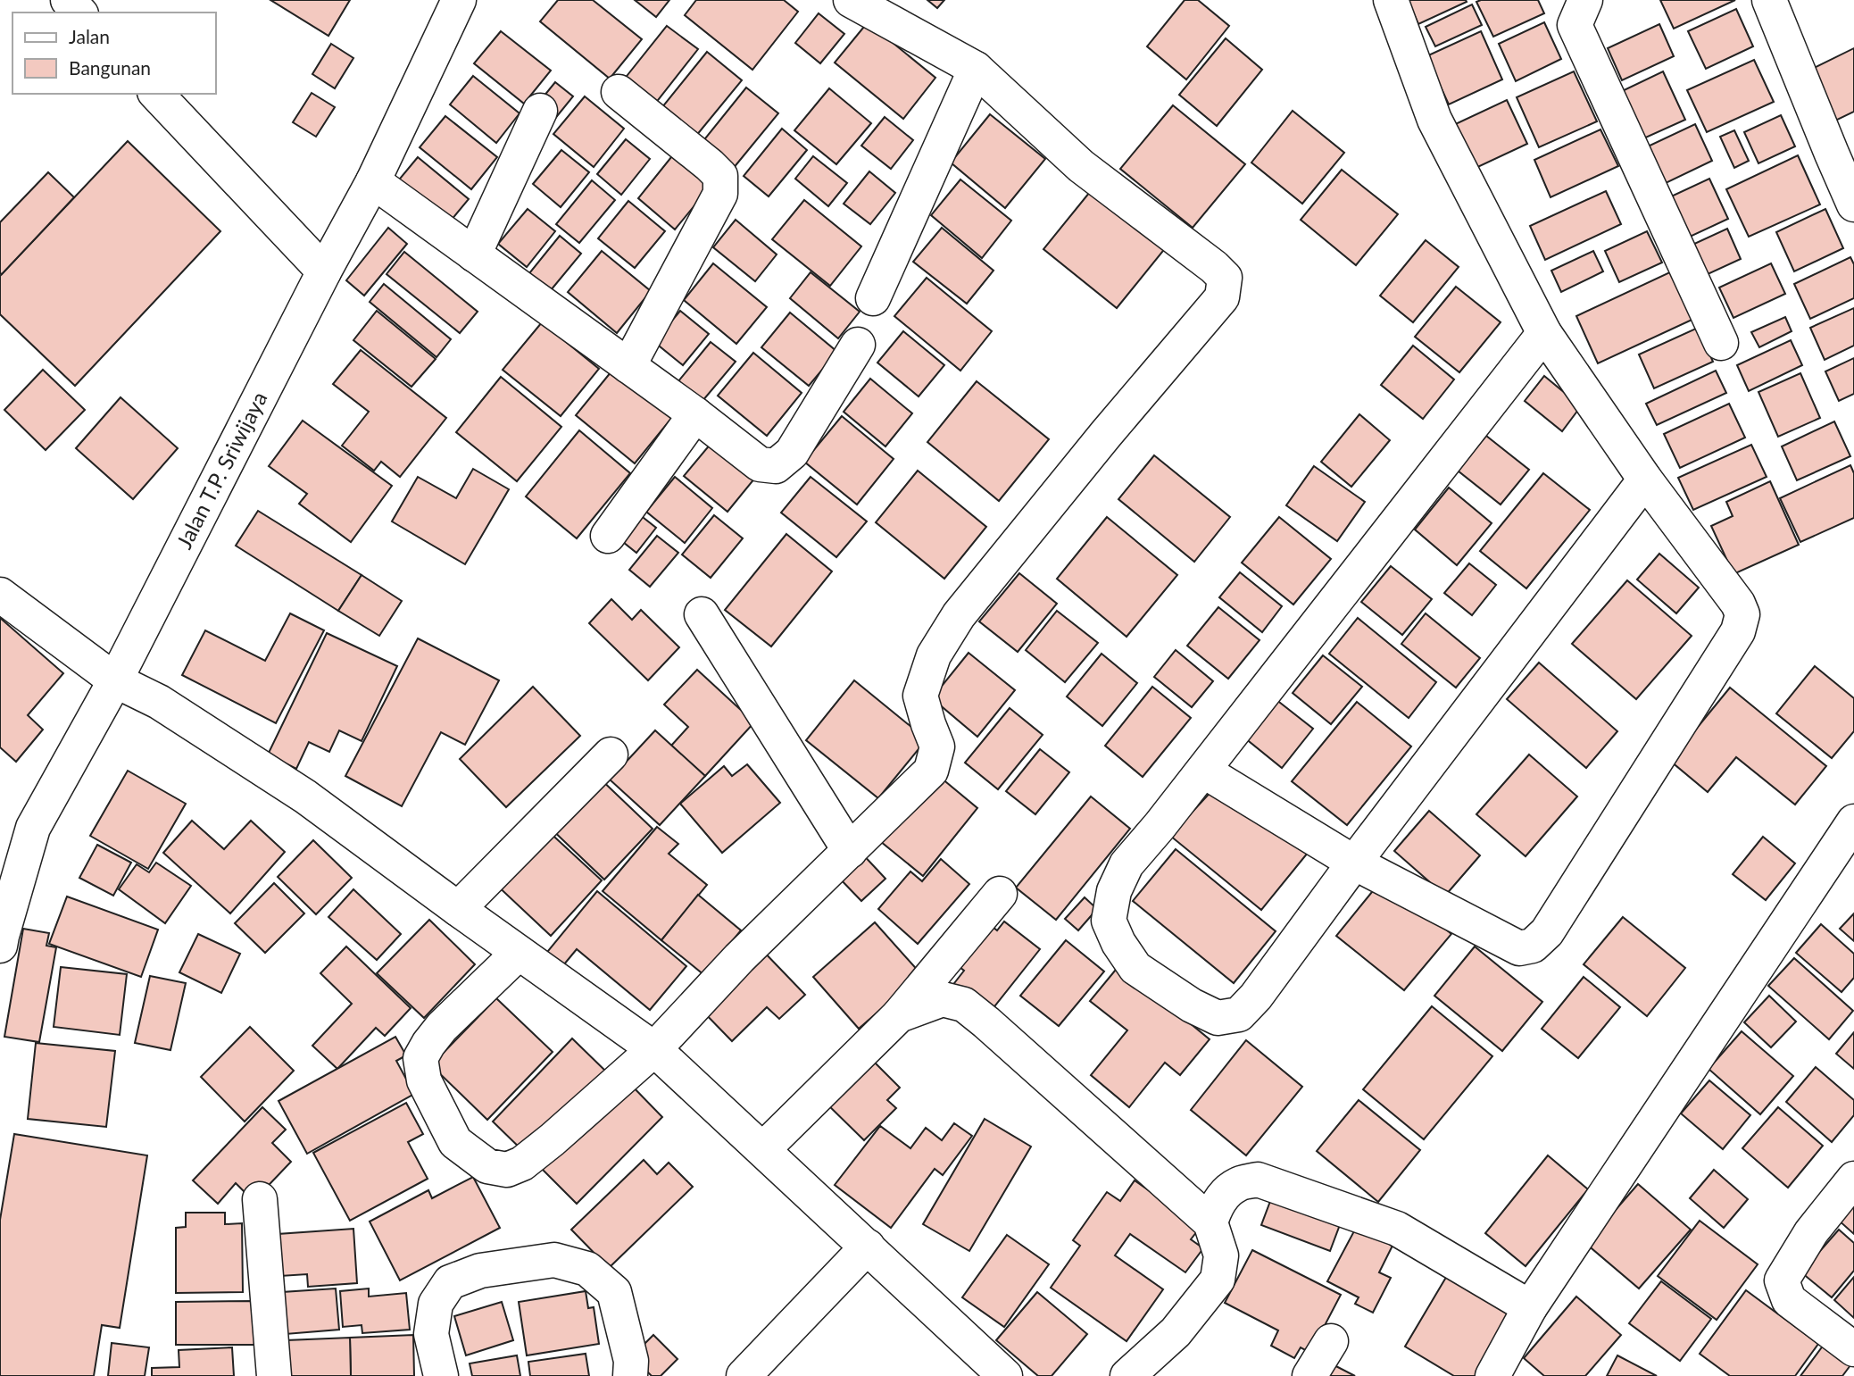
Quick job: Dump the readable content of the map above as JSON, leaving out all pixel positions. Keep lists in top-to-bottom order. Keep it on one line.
{"streets":{"street":["Jalan T.P. Sriwijaya"]},"legend":["Jalan","Bangunan"]}
